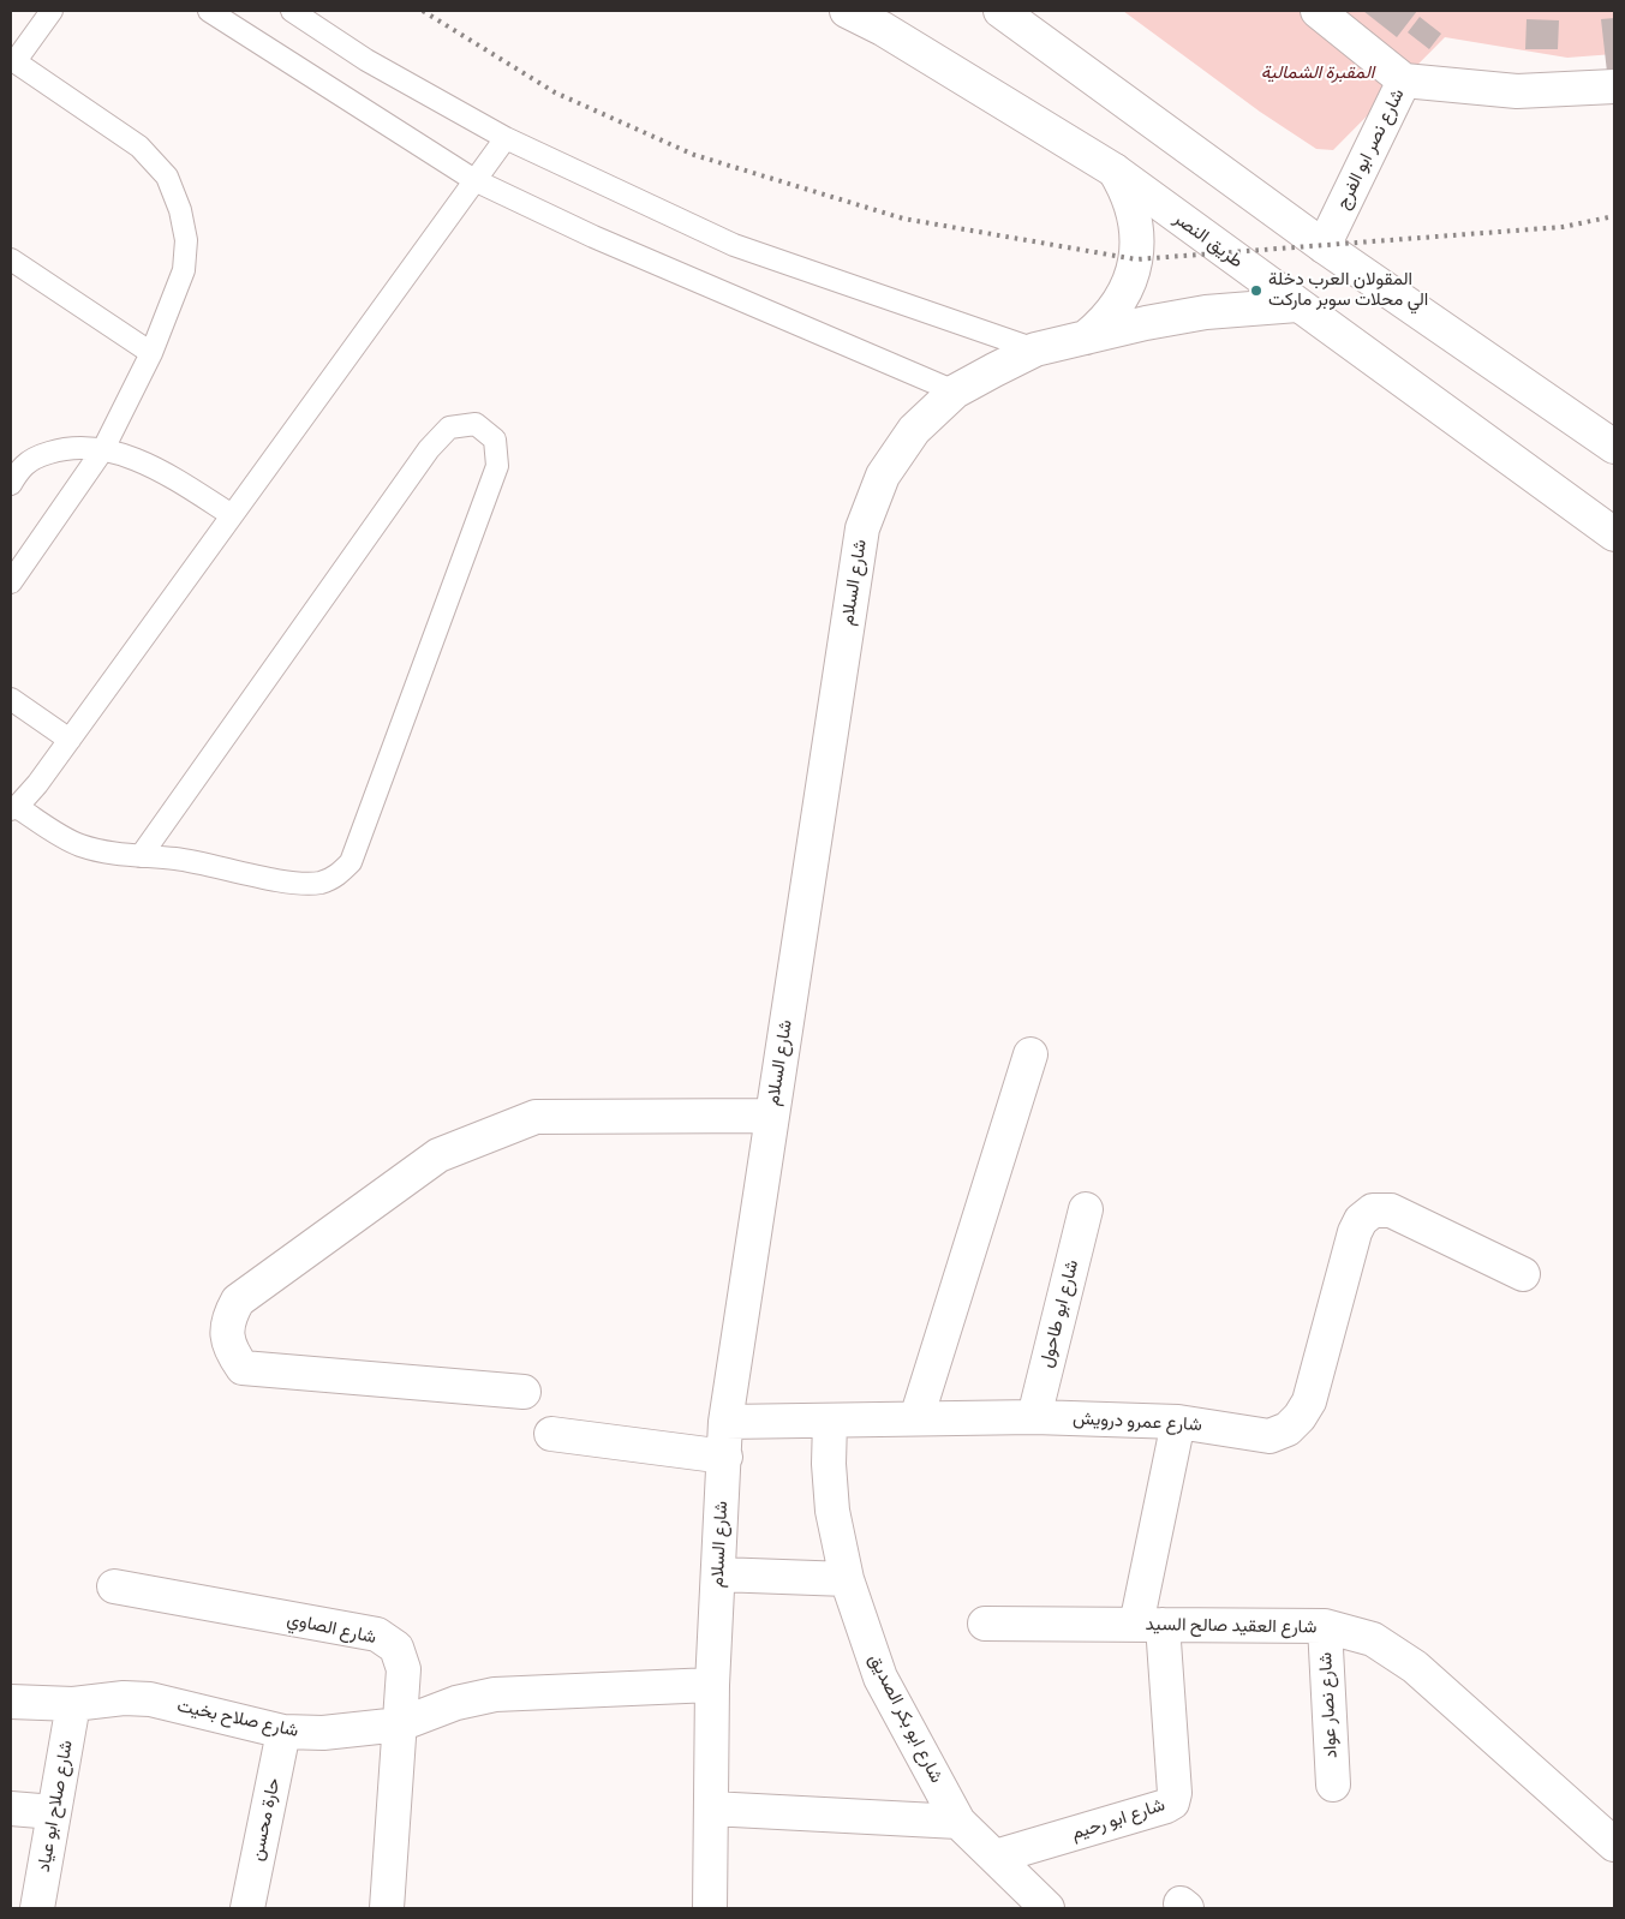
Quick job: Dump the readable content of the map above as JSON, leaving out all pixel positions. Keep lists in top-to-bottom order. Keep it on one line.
{"streets":{"main road":["شارع نصر ابو الفرج","طريق النصر","شارع السلام","شارع ابو طاحول","شارع عمرو درويش","شارع العقيد صالح السيد","شارع الصاوي","شارع نصار عواد","شارع صلاح بخيت","شارع ابو بكر الصديق","شارع صلاح ابو عياد","حارة محسن","شارع ابو رحيم"]},"crossings":[["طريق النصر","شارع السلام"],["شارع السلام","شارع عمرو درويش"],["شارع السلام","شارع صلاح بخيت"],["شارع ابو طاحول","شارع عمرو درويش"],["شارع عمرو درويش","شارع ابو بكر الصديق"],["شارع العقيد صالح السيد","شارع نصار عواد"],["شارع العقيد صالح السيد","شارع ابو رحيم"],["شارع الصاوي","شارع صلاح بخيت"],["شارع صلاح بخيت","شارع صلاح ابو عياد"],["شارع صلاح بخيت","حارة محسن"],["شارع ابو بكر الصديق","شارع ابو رحيم"]],"parks":["المقبرة الشمالية"],"places":["المقولان العرب دخلة الي محلات سوبر ماركت"]}
